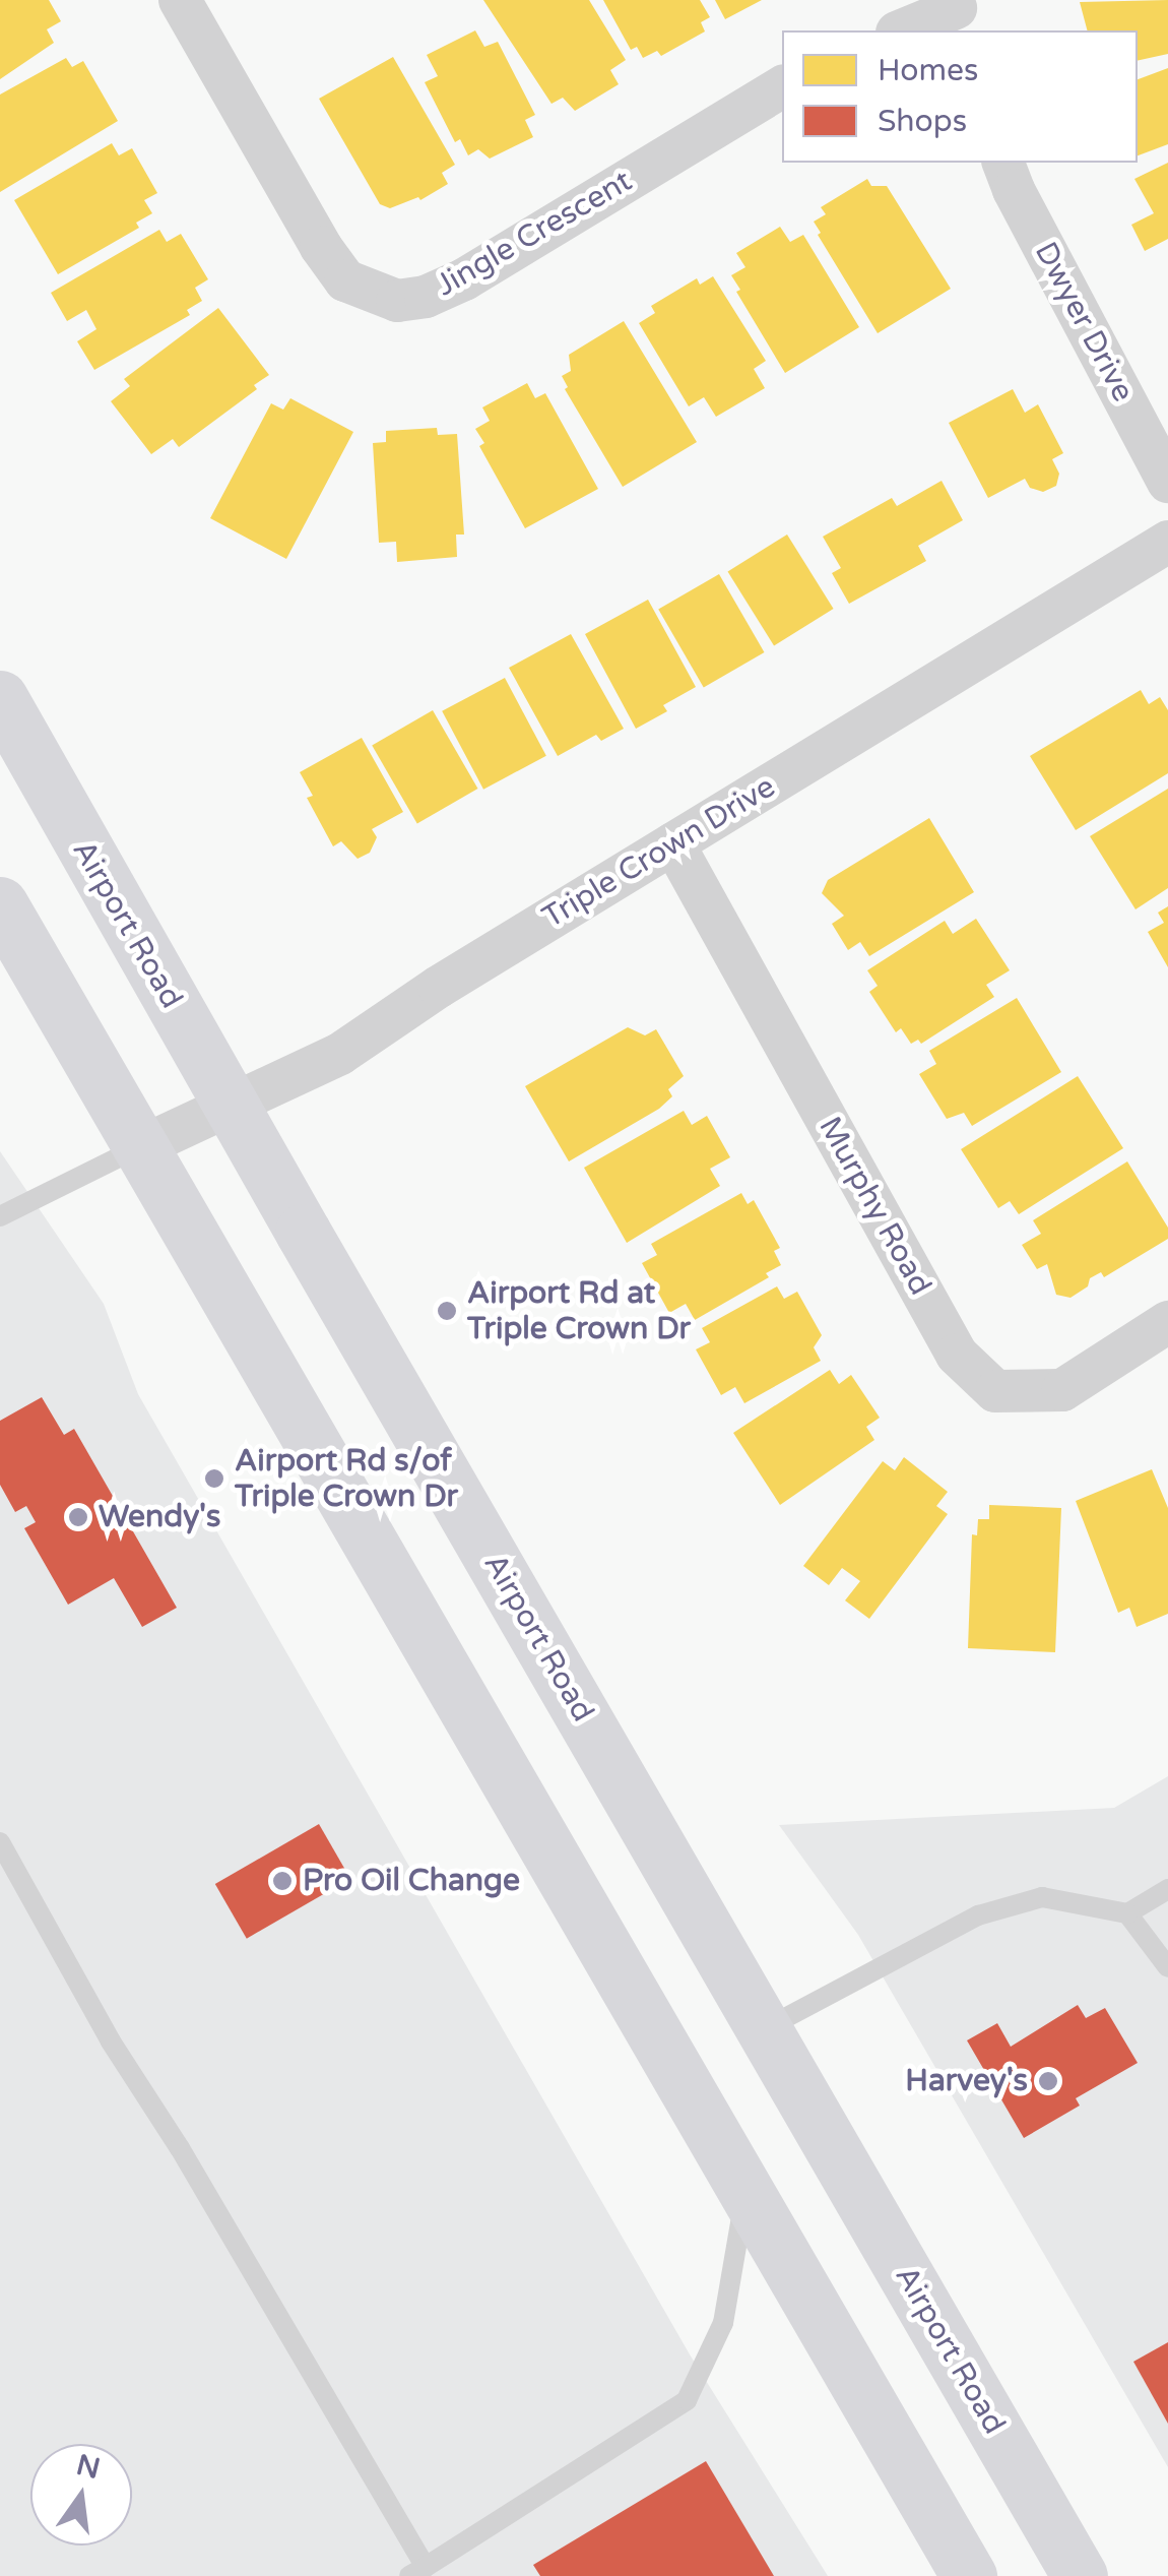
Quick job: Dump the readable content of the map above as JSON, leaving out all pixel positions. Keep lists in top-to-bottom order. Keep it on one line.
{"streets":{"main road":["Airport Road"],"street":["Jingle Crescent","Dwyer Drive","Triple Crown Drive","Murphy Road"]},"crossings":[["Triple Crown Drive","Airport Road"],["Triple Crown Drive","Murphy Road"]],"places":["Airport Rd at Triple Crown Dr","Airport Rd s/of Triple Crown Dr","Wendy's","Pro Oil Change","Harvey's"],"legend":["Homes","Shops"],"north":"top"}
